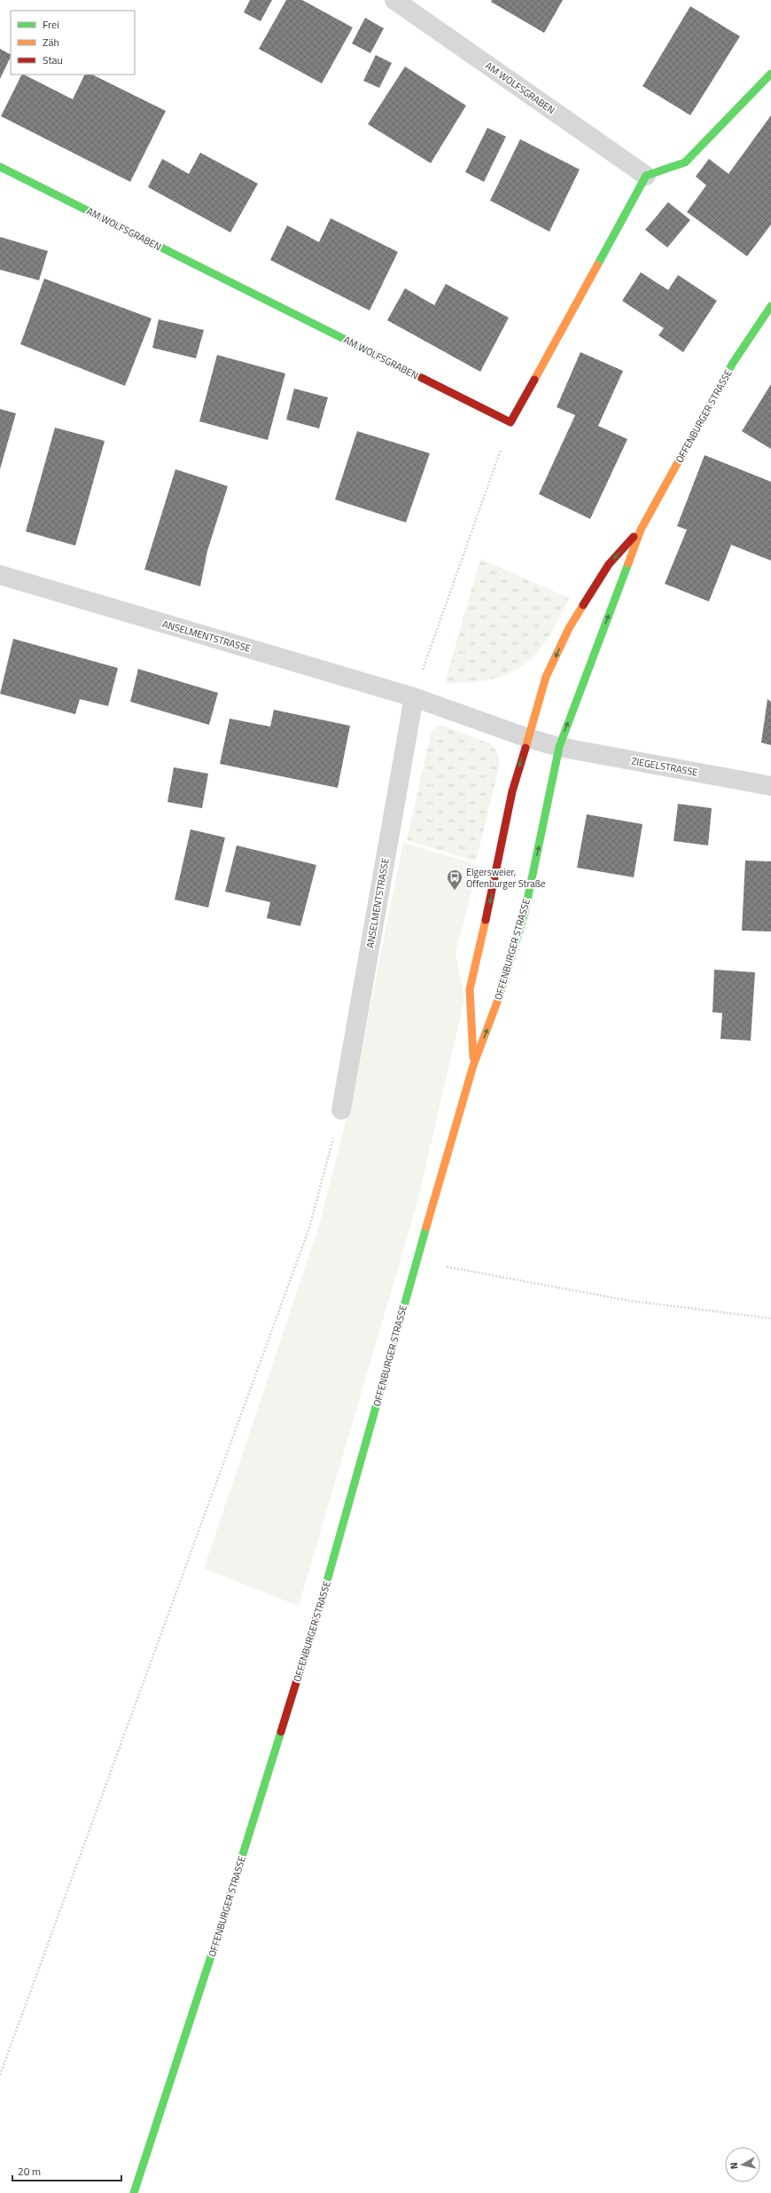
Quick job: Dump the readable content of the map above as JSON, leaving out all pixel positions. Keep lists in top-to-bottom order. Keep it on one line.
{"streets":{"street":["AM WOLFSGRABEN","OFFENBURGER STRASSE","ANSELMENTSTRASSE","ZIEGELSTRASSE"]},"crossings":[["OFFENBURGER STRASSE","ANSELMENTSTRASSE"],["OFFENBURGER STRASSE","ZIEGELSTRASSE"]],"places":{"bus stop":["Elgersweier, Offenburger Straße"]},"legend":["Frei","Zäh","Stau"],"scale_bar":"20 m","north":"left"}
